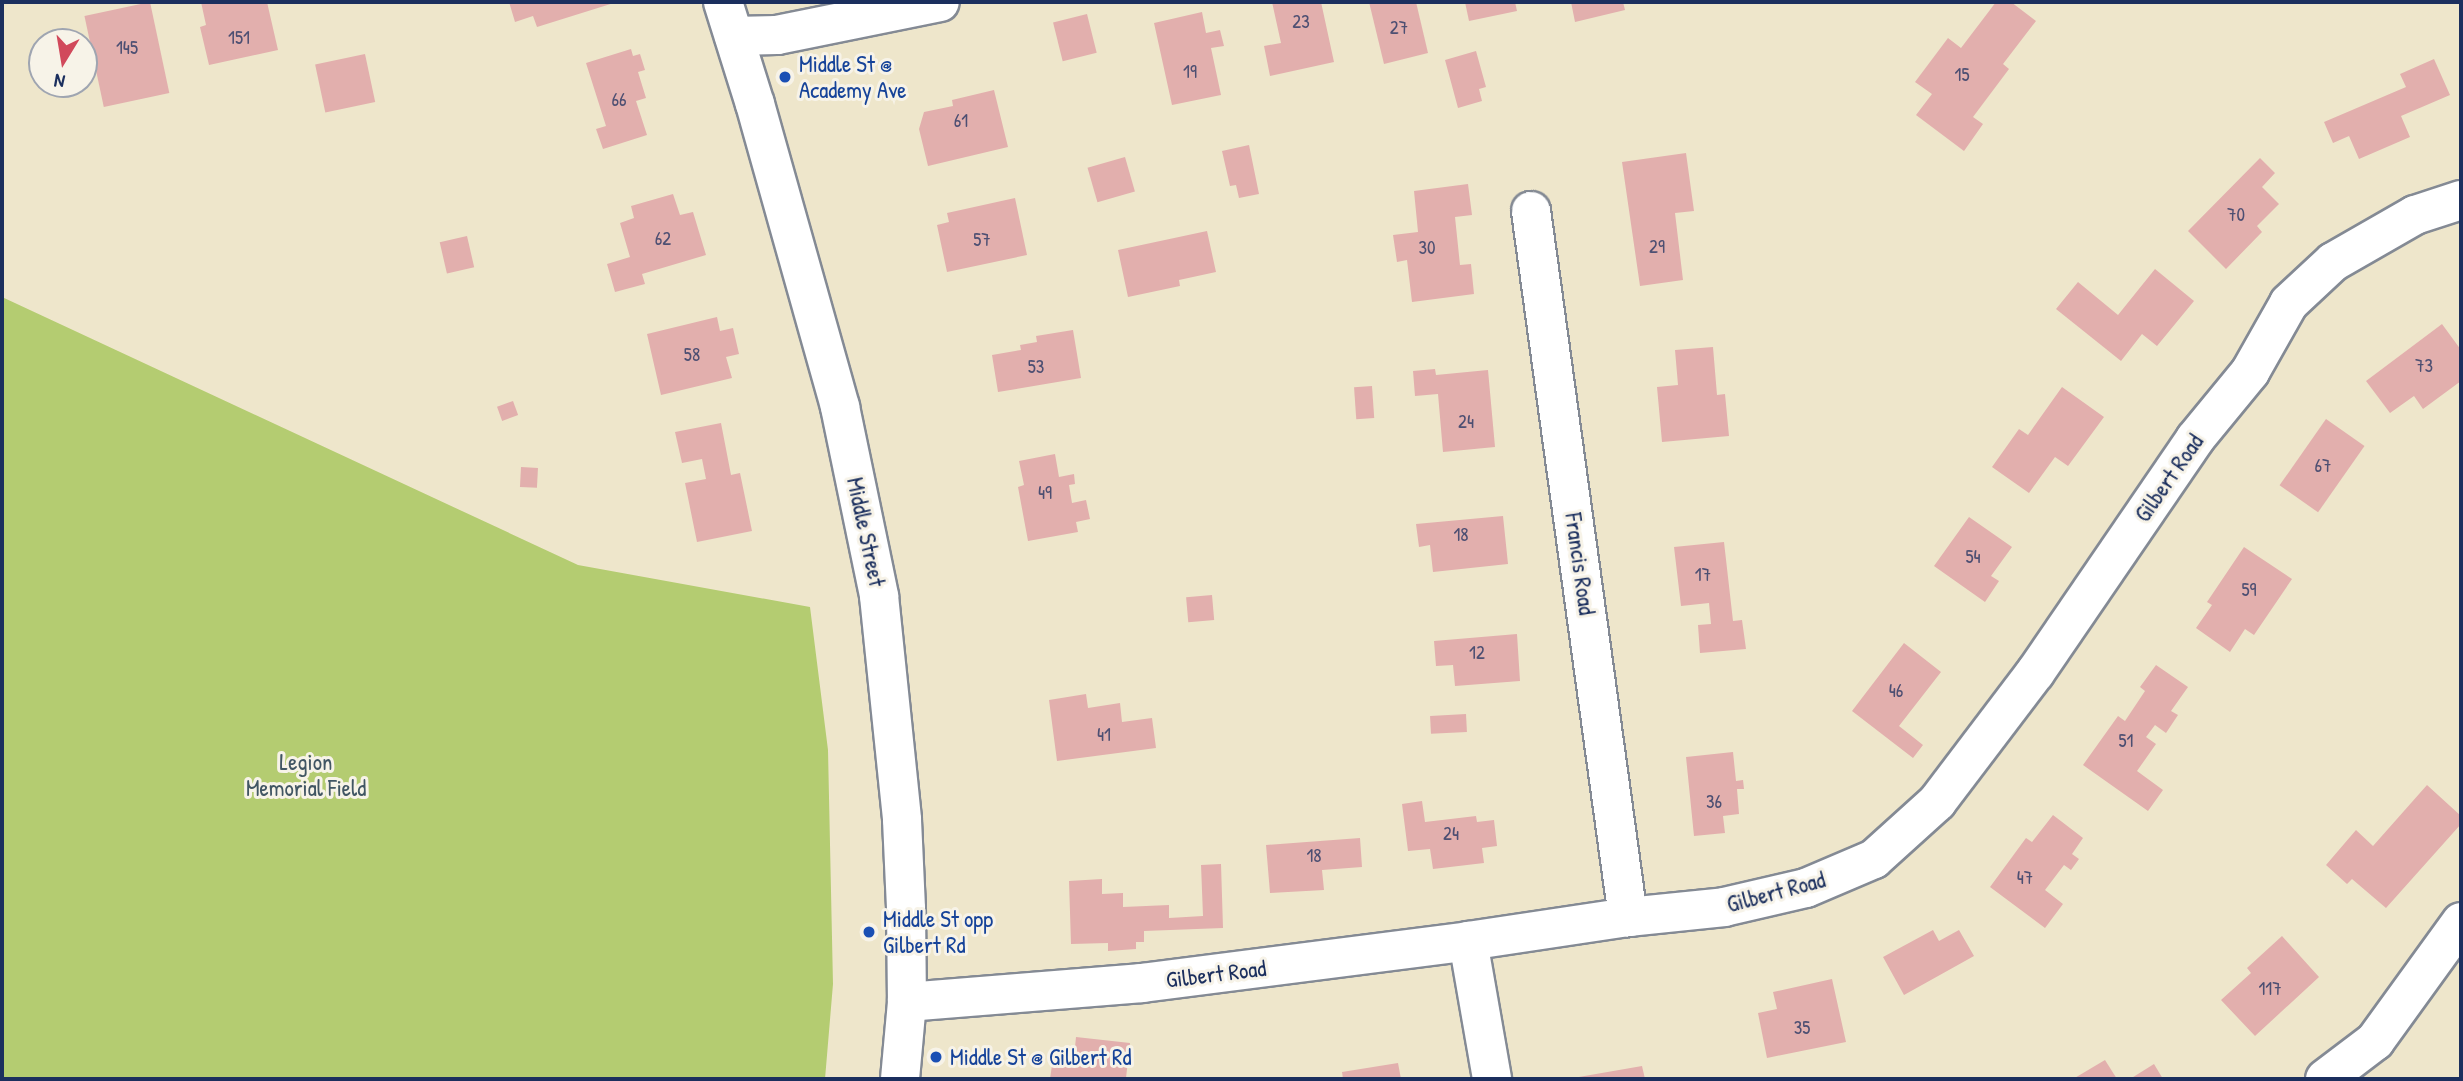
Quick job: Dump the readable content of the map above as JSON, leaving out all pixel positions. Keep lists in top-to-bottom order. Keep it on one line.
{"streets":{"street":["Gilbert Road","Middle Street","Francis Road"]},"crossings":[["Gilbert Road","Middle Street"],["Gilbert Road","Francis Road"]],"parks":["Legion Memorial Field"],"places":["Middle St @ Academy Ave","Middle St opp Gilbert Rd","Middle St @ Gilbert Rd"],"house_numbers":["23","27","151","145","19","15","66","61","70","62","57","29","30","58","73","53","24","67","49","18","54","17","59","12","46","41","51","36","24","18","47","117","35"],"north":"bottom"}
